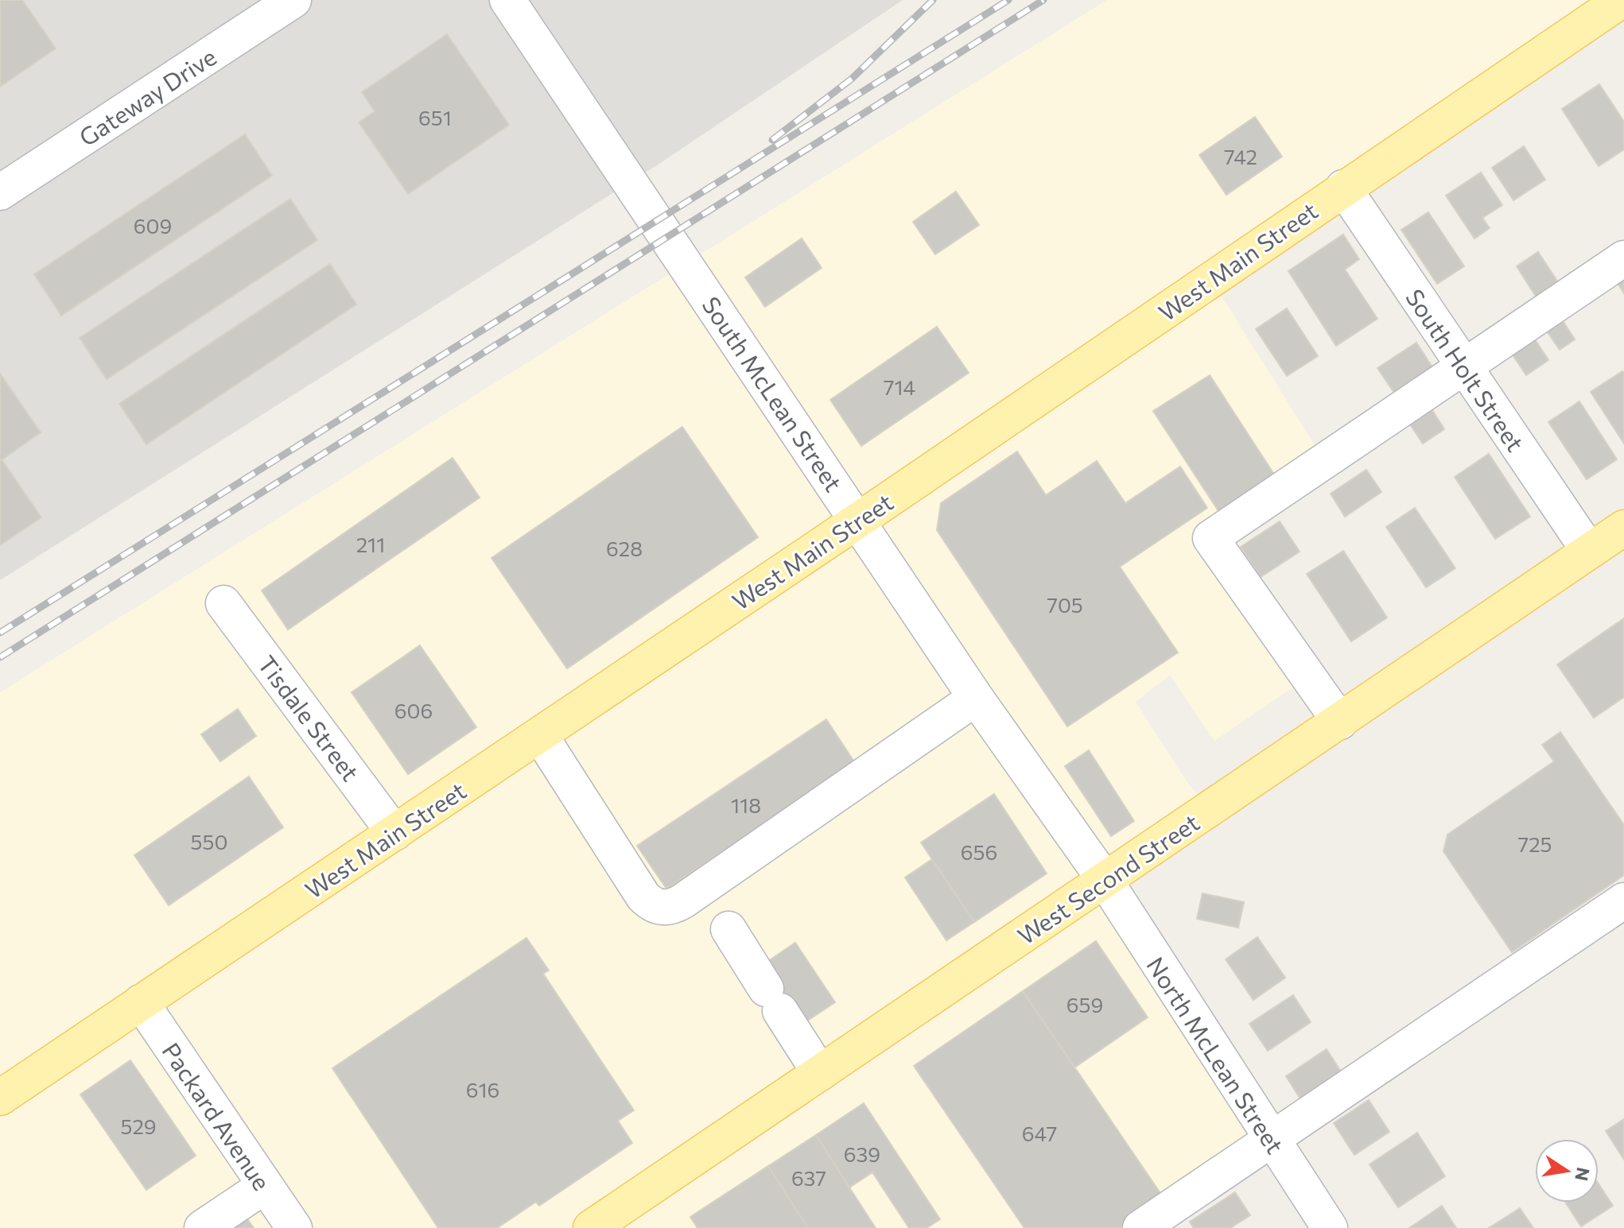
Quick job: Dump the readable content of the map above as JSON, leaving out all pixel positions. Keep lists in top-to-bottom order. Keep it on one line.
{"streets":{"main road":["West Main Street","West Second Street"],"street":["Gateway Drive","South Holt Street","South McLean Street","Tisdale Street","North McLean Street","Packard Avenue"]},"crossings":[["West Main Street","South Holt Street"],["West Main Street","South McLean Street"],["West Main Street","Tisdale Street"],["West Main Street","Packard Avenue"],["South Holt Street","West Second Street"],["South McLean Street","West Second Street"],["South McLean Street","North McLean Street"],["West Second Street","North McLean Street"]],"house_numbers":["651","742","609","714","211","628","705","606","118","550","725","656","659","616","529","647","639","637"],"north":"right"}
